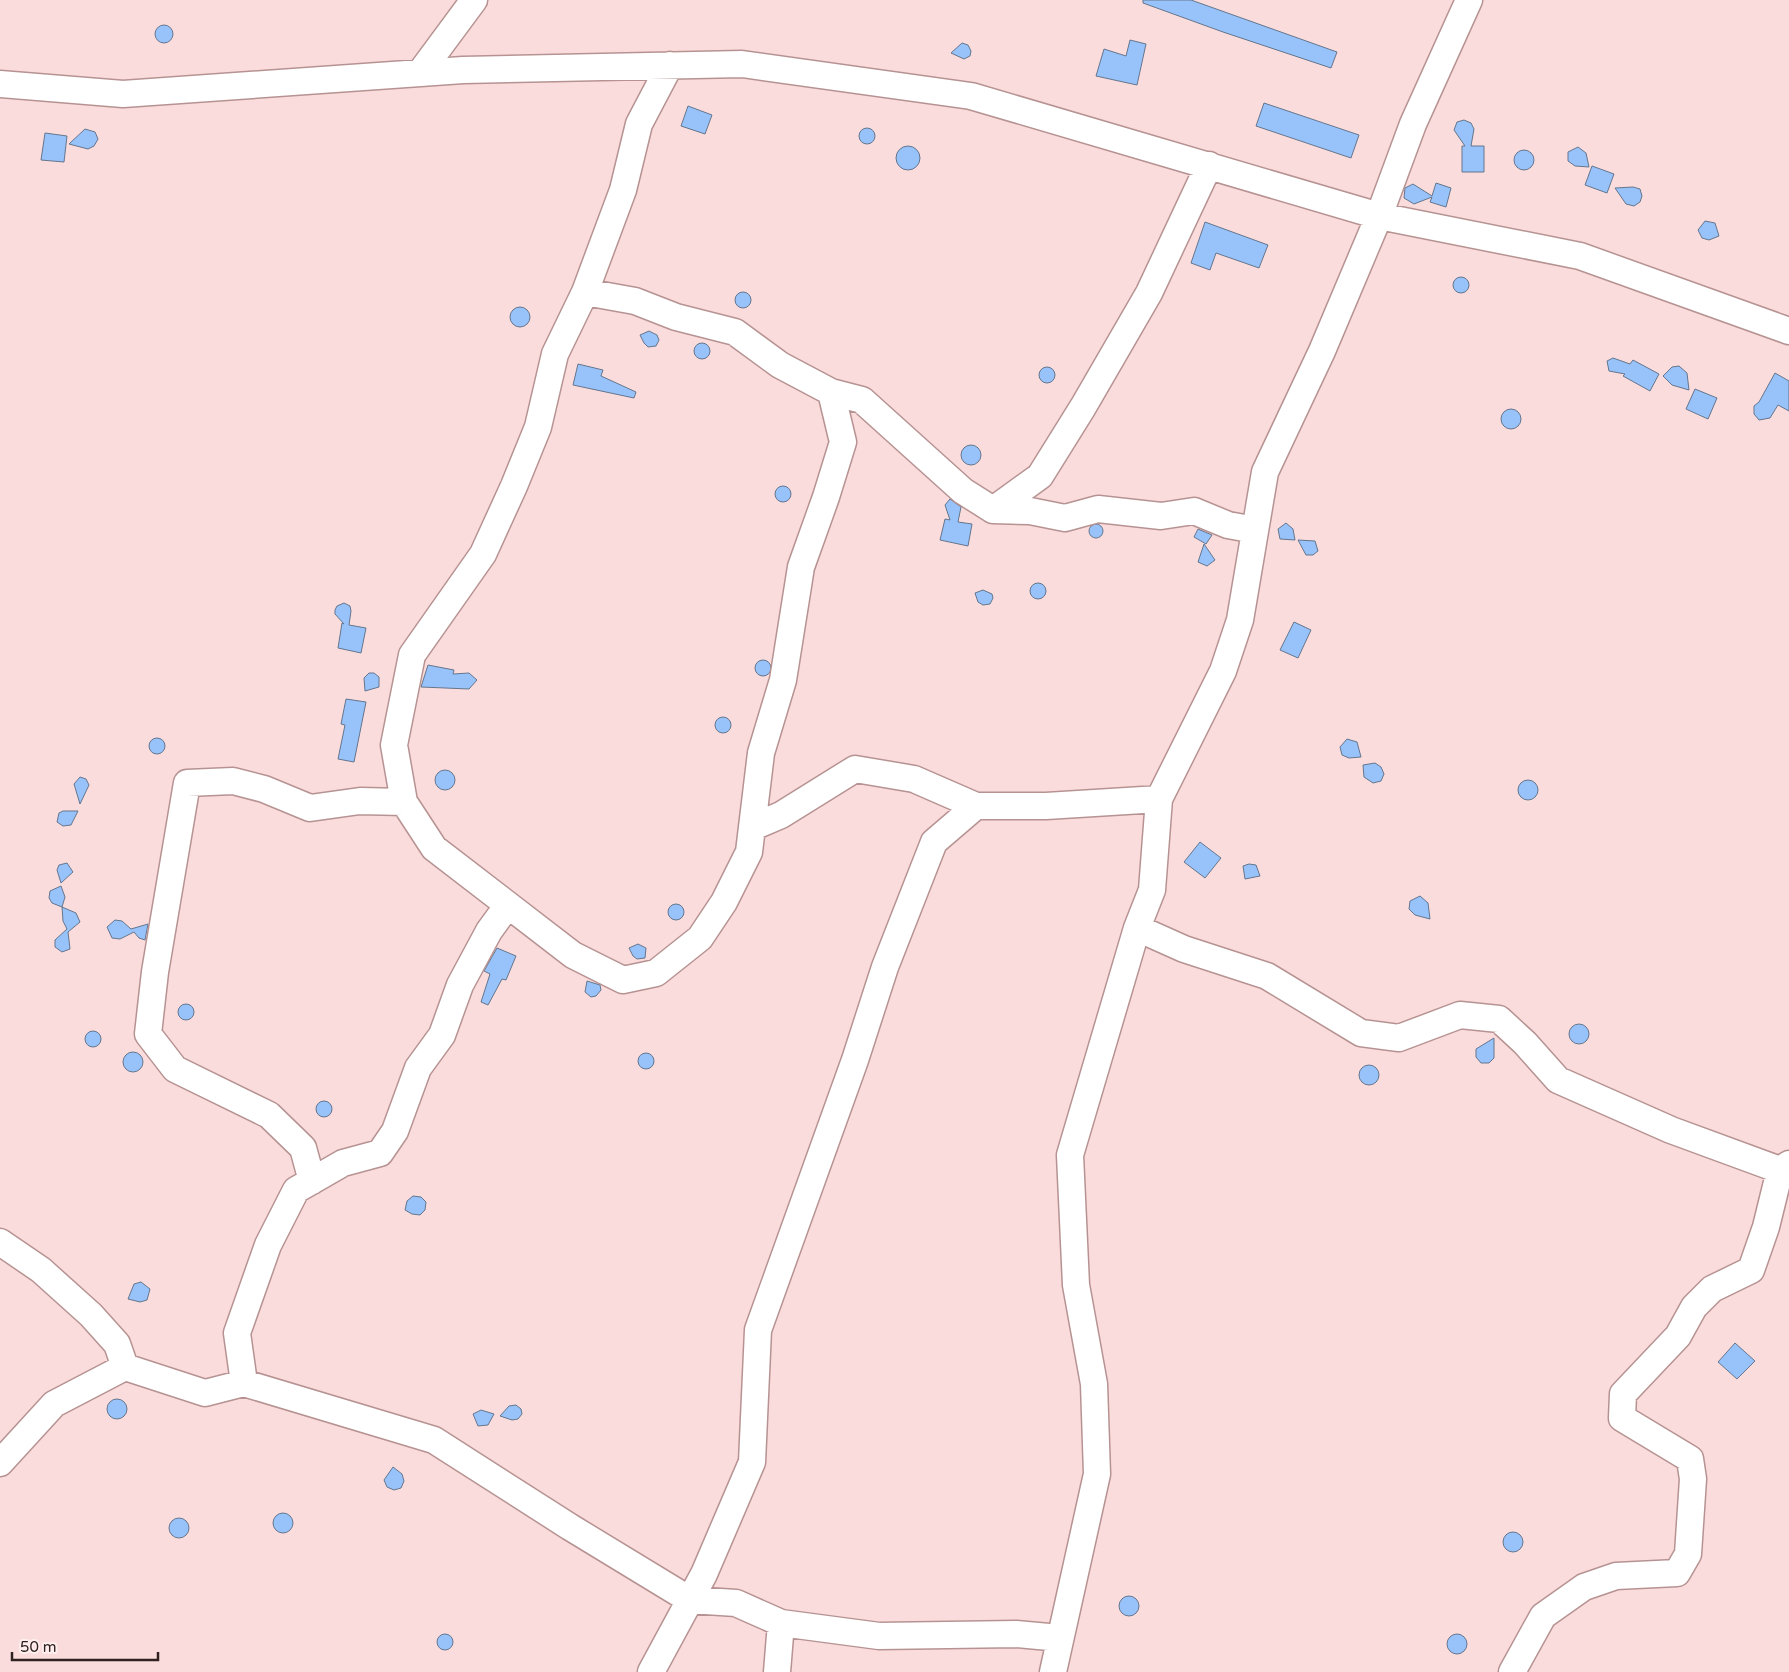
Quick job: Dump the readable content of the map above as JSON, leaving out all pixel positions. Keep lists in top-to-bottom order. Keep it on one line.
{"scale_bar":"50 m"}
